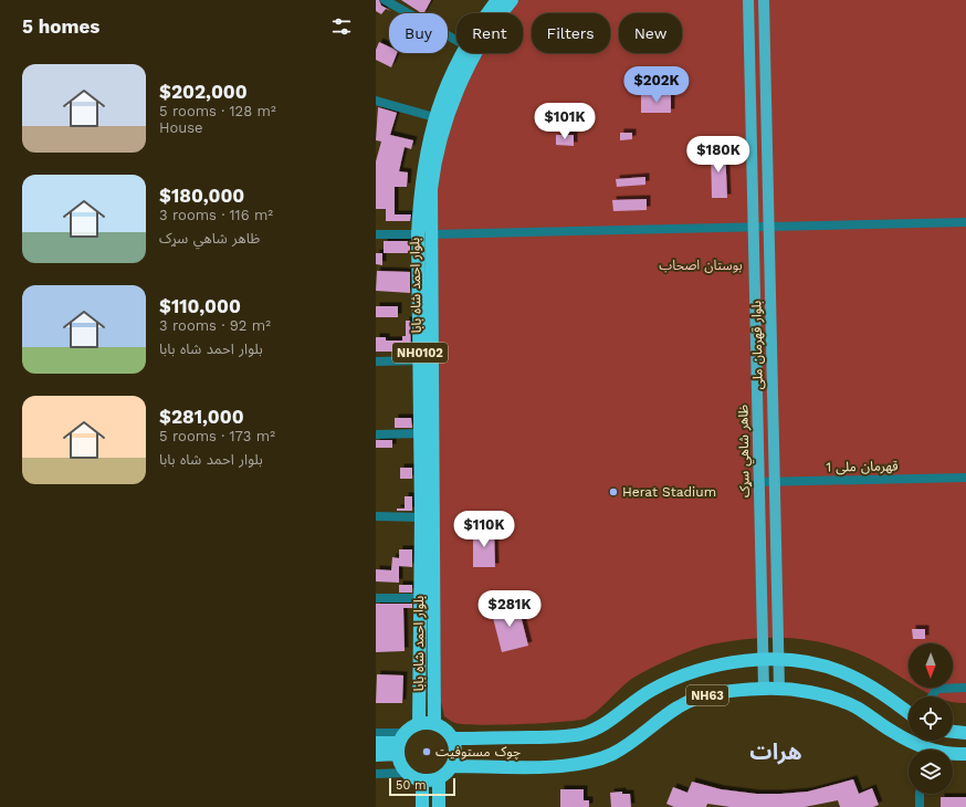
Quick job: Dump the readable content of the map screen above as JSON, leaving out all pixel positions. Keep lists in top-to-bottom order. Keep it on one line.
{"streets":{"highway":["بلوار احمد شاه بابا","NH0102","NH63"],"main road":["بلوار قهرمان ملی","ظاهر شاهي سړک"],"street":["قهرمان ملی 1"]},"crossings":[["بلوار احمد شاه بابا","NH63"],["بلوار قهرمان ملی","قهرمان ملی 1"],["بلوار قهرمان ملی","NH63"],["ظاهر شاهي سړک","قهرمان ملی 1"],["ظاهر شاهي سړک","NH63"]],"districts":["هرات"],"parks":["بوستان اصحاب"],"places":["Herat Stadium","چوک مستوفیت"],"scale_bar":"50 m","north":"bottom","page":{"heading":"5 homes","chip":["Buy","Rent","Filters","New"],"list":[{"name":"$202,000","note":"5 rooms · 128 m² · House"},{"name":"$180,000","note":"3 rooms · 116 m² · ظاهر شاهي سړک"},{"name":"$110,000","note":"3 rooms · 92 m² · بلوار احمد شاه بابا"},{"name":"$281,000","note":"5 rooms · 173 m² · بلوار احمد شاه بابا"}],"price":["$202K","$101K","$180K","$110K","$281K"],"scale":"50 m"}}
